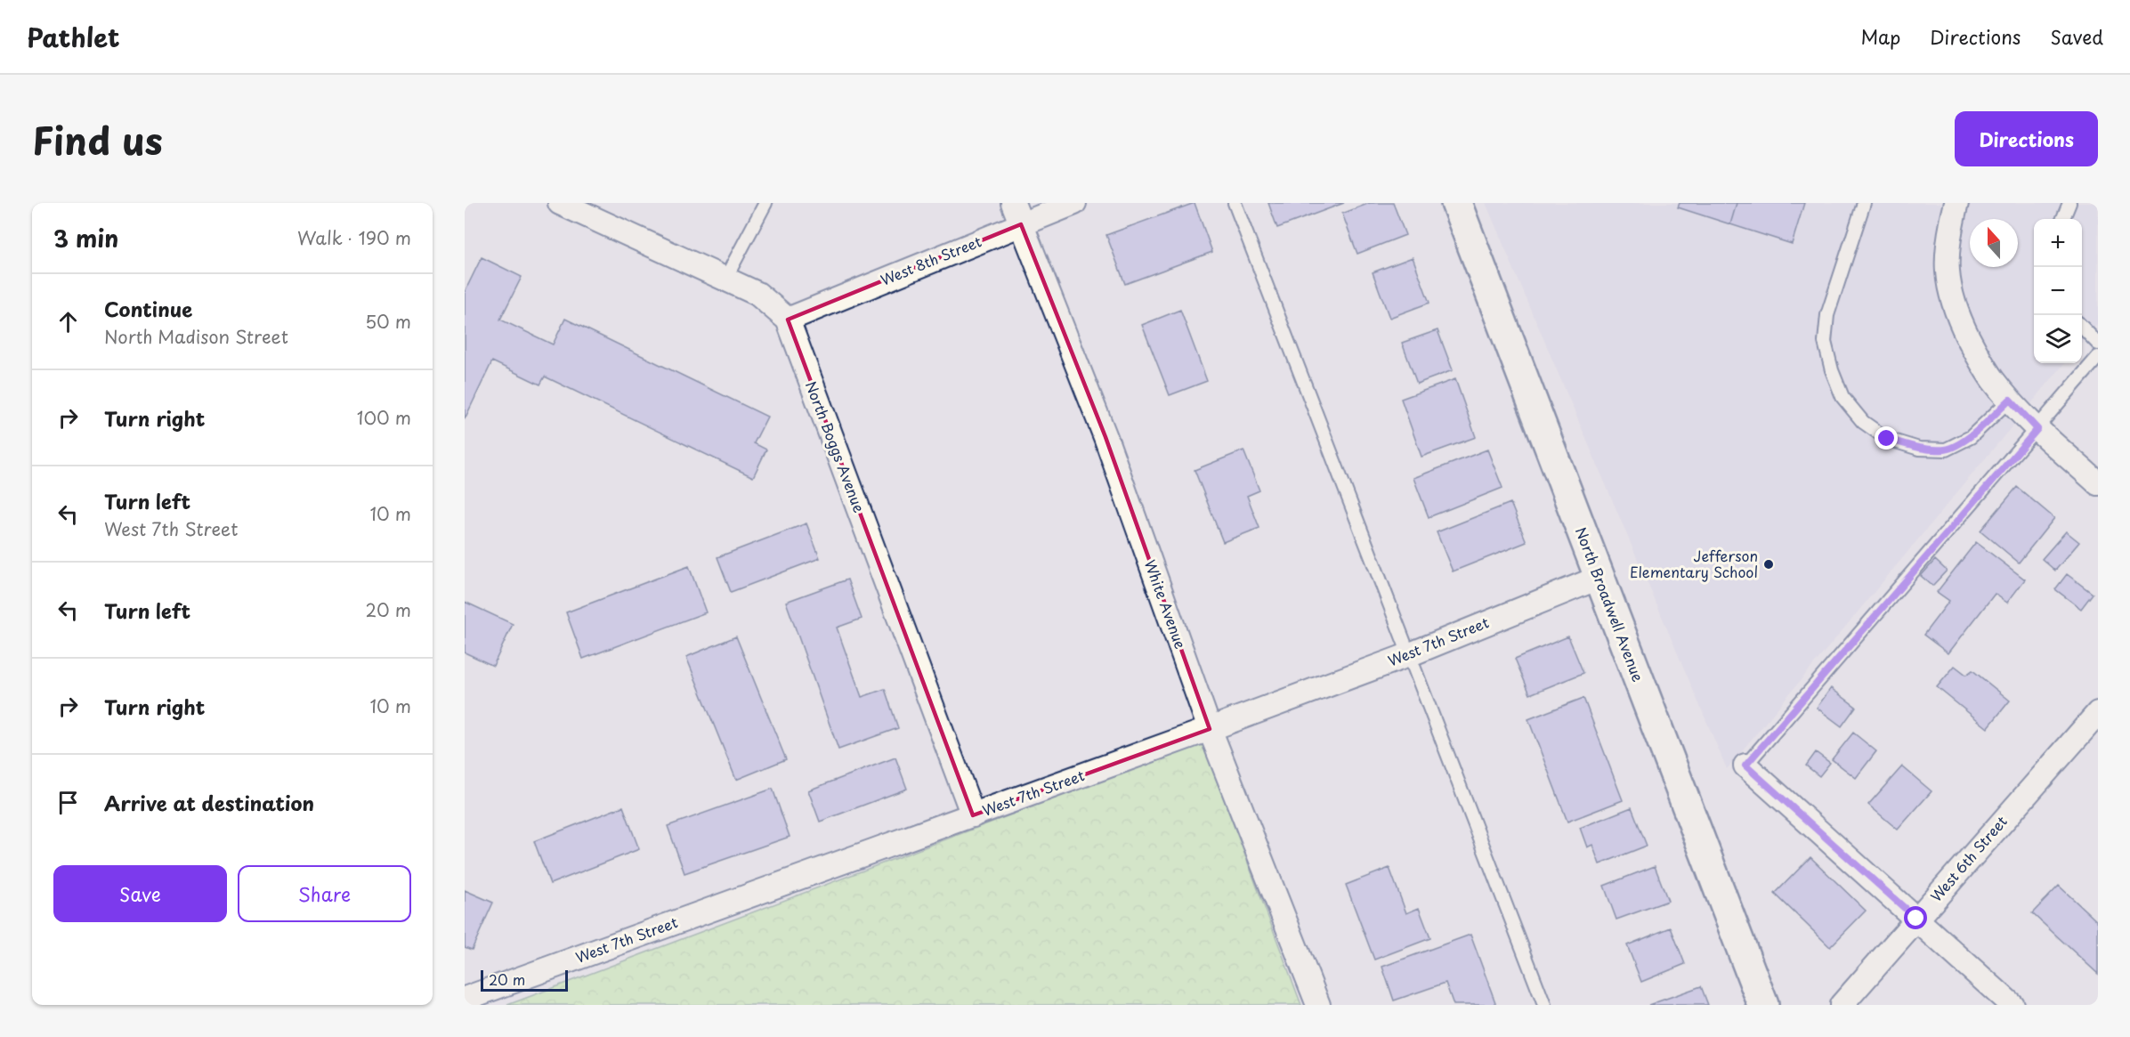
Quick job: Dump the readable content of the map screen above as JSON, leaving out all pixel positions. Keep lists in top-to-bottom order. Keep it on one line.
{"streets":{"main road":["North Broadwell Avenue"],"street":["West 8th Street","North Boggs Avenue","White Avenue","West 7th Street","West 6th Street"]},"crossings":[["West 8th Street","North Boggs Avenue"],["West 8th Street","White Avenue"],["North Boggs Avenue","West 7th Street"],["White Avenue","West 7th Street"],["North Broadwell Avenue","West 7th Street"]],"places":["Jefferson Elementary School"],"scale_bar":"20 m","north":"top","page":{"header":"Pathlet","nav":["Map","Directions","Saved"],"title":"Find us","buttons":["Directions",["Save","Share"]],"heading":["3 min","Walk · 190 m"],"map_buttons":["+","−"],"list":[["Continue","North Madison Street","50 m"],["Turn right","100 m"],["Turn left","West 7th Street","10 m"],["Turn left","20 m"],["Turn right","10 m"],"Arrive at destination"],"scale":"20 m"}}
